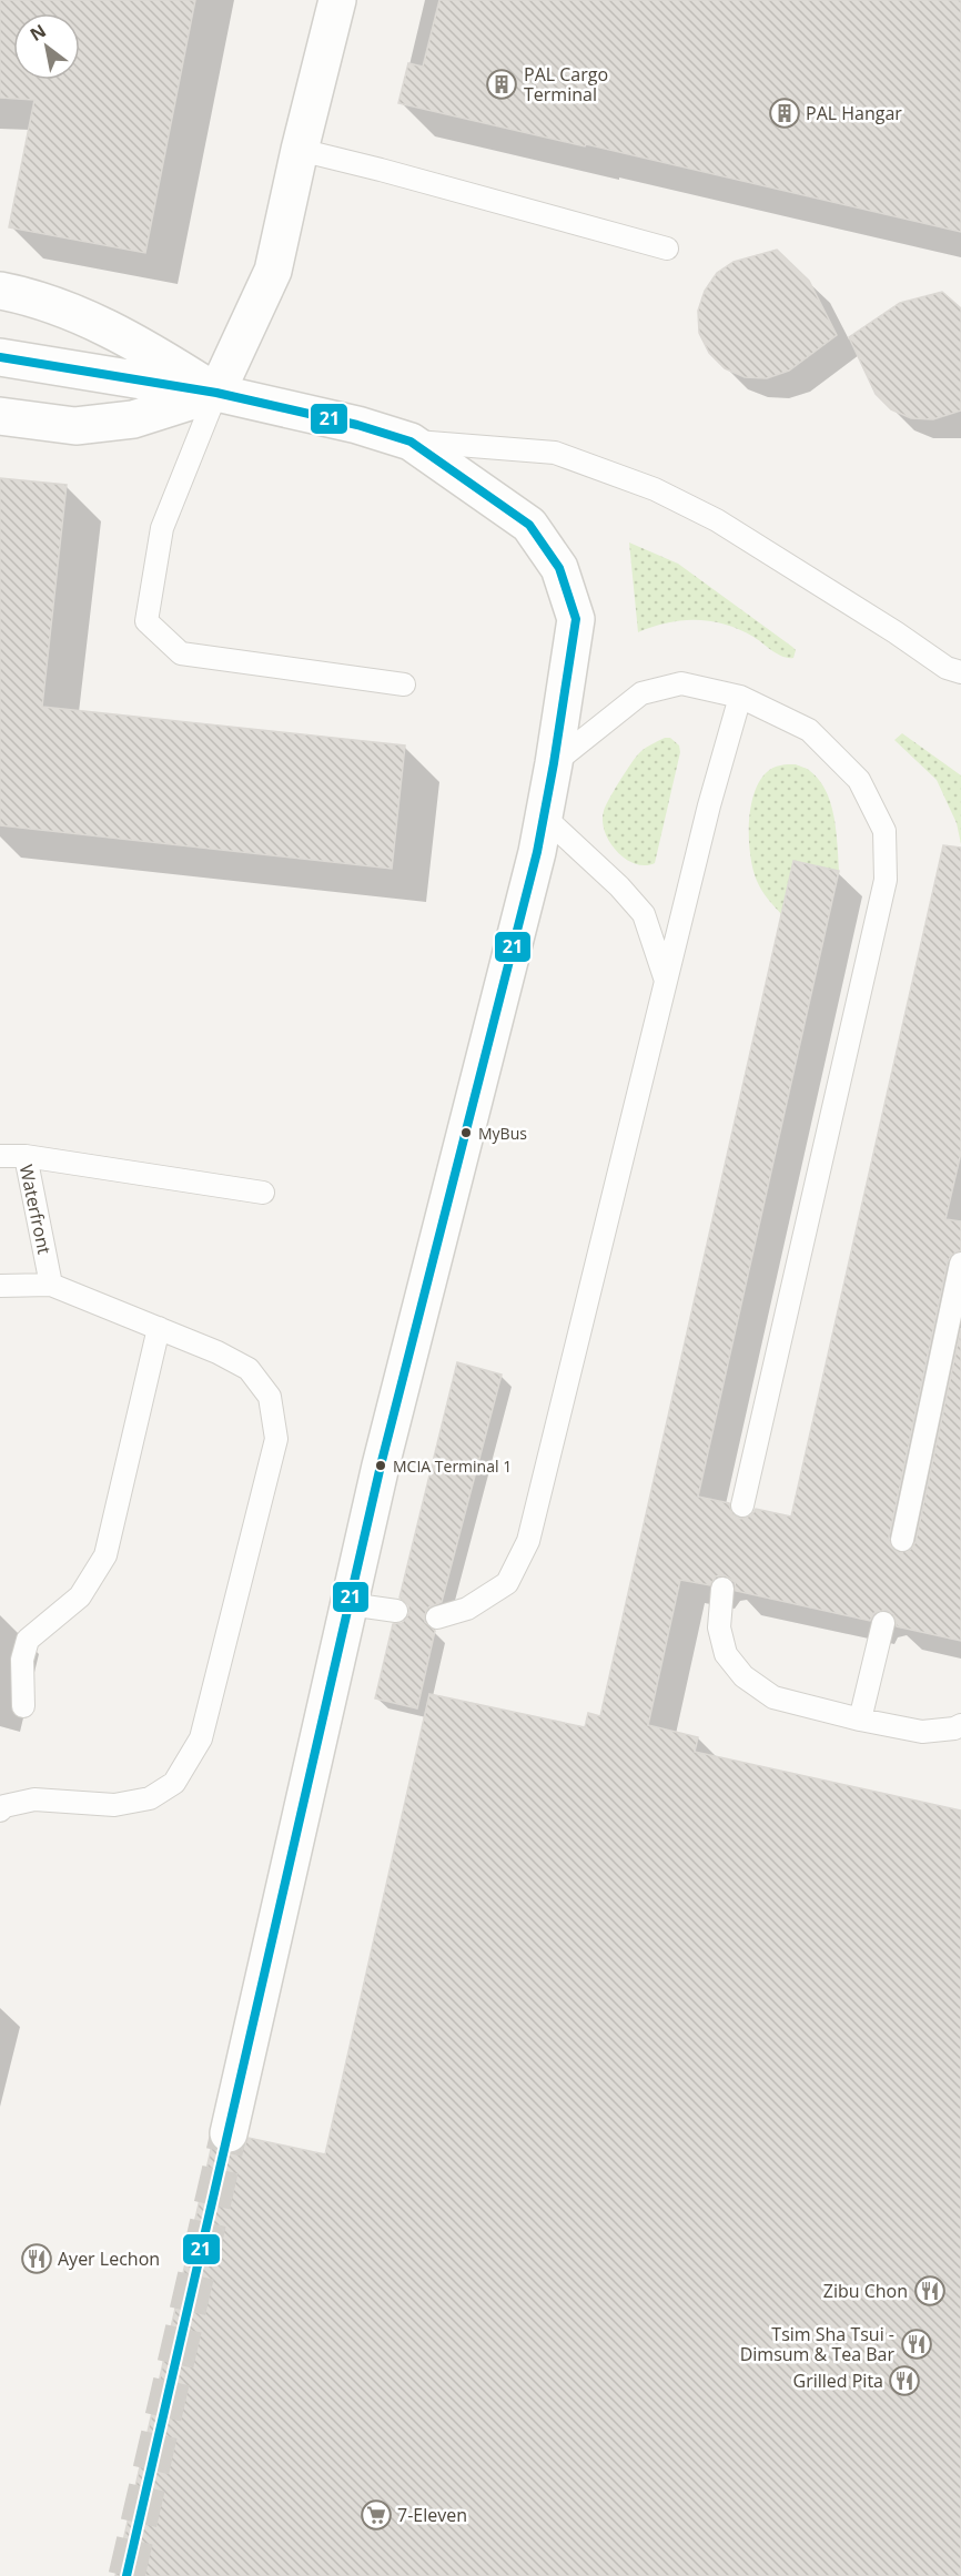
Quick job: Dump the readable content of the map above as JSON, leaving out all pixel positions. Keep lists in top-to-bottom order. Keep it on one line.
{"streets":{"lane":["Waterfront"]},"places":{"building":["PAL Cargo Terminal","PAL Hangar"],"other":["MyBus","MCIA Terminal 1"],"restaurant":["Ayer Lechon","Zibu Chon","Tsim Sha Tsui - Dimsum & Tea Bar","Grilled Pita"],"supermarket":["7-Eleven"]},"lines":["transit line 21"],"north":"top left"}
